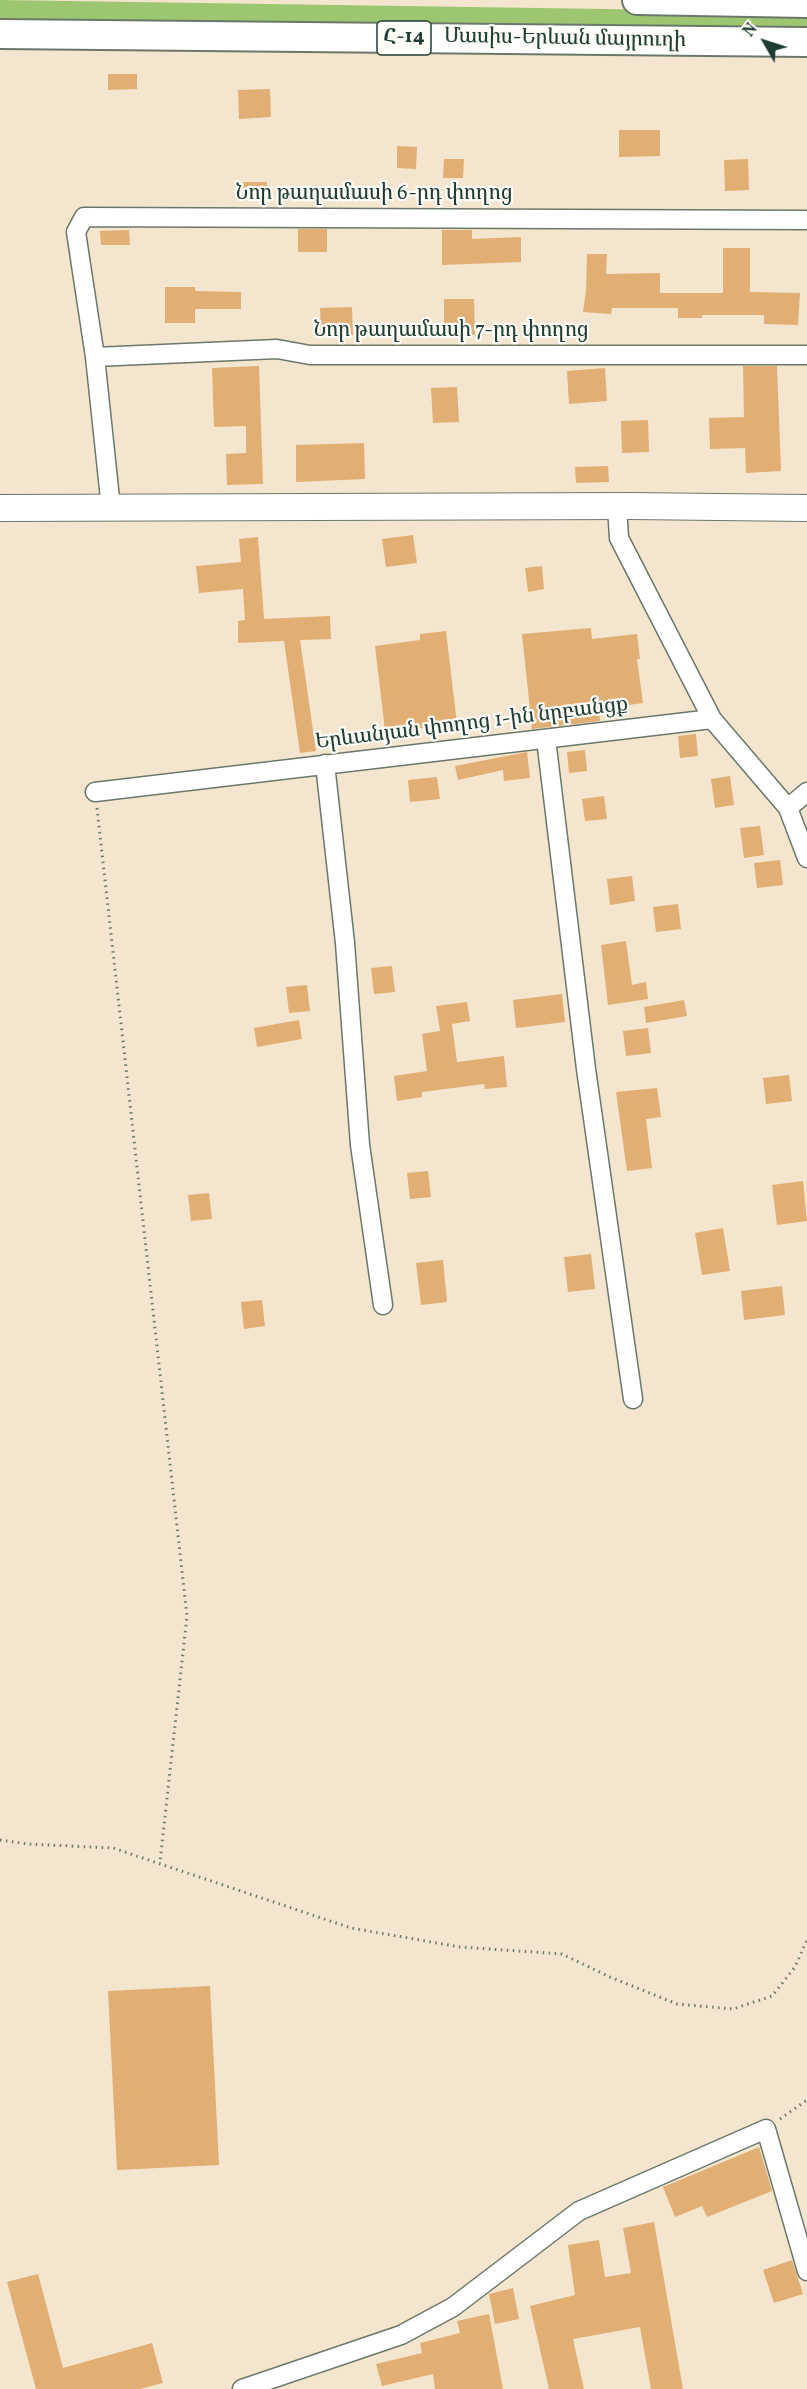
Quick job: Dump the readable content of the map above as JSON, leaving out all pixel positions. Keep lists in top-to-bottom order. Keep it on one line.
{"streets":{"main road":["Հ-14","Մասիս-Երևան մայրուղի"],"street":["Նոր թաղամասի 6-րդ փողոց","Նոր թաղամասի 7-րդ փողոց","Երևանյան փողոց 1-ին նրբանցք"]},"crossings":[["Նոր թաղամասի 6-րդ փողոց","Նոր թաղամասի 7-րդ փողոց"]],"north":"top left"}
